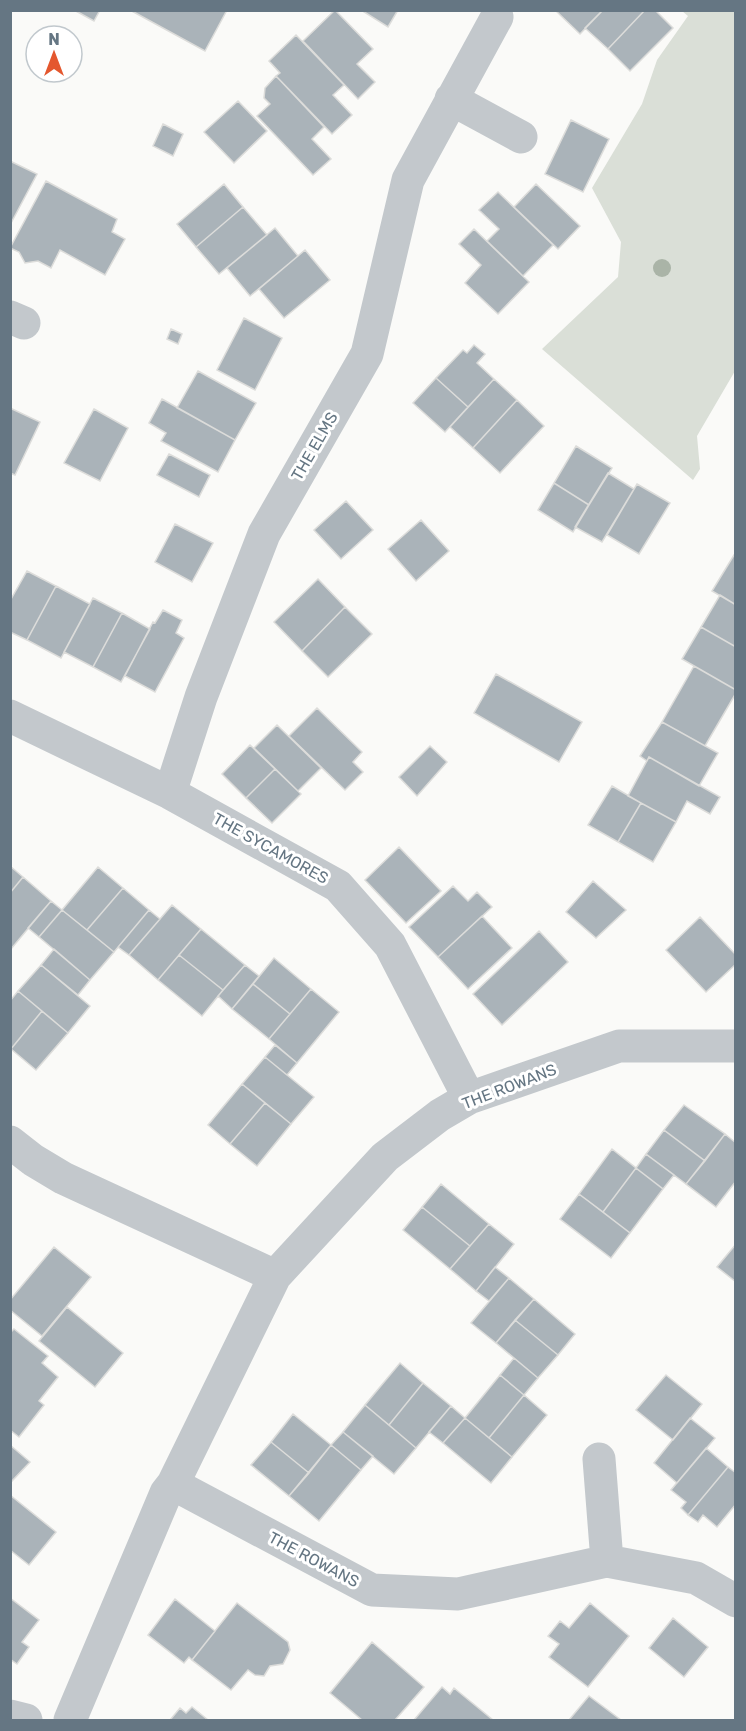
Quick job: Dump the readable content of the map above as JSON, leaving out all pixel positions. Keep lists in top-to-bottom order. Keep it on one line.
{"streets":{"street":["THE ELMS","THE SYCAMORES","THE ROWANS"]},"crossings":[["THE ELMS","THE SYCAMORES"],["THE SYCAMORES","THE ROWANS"]],"north":"top"}
